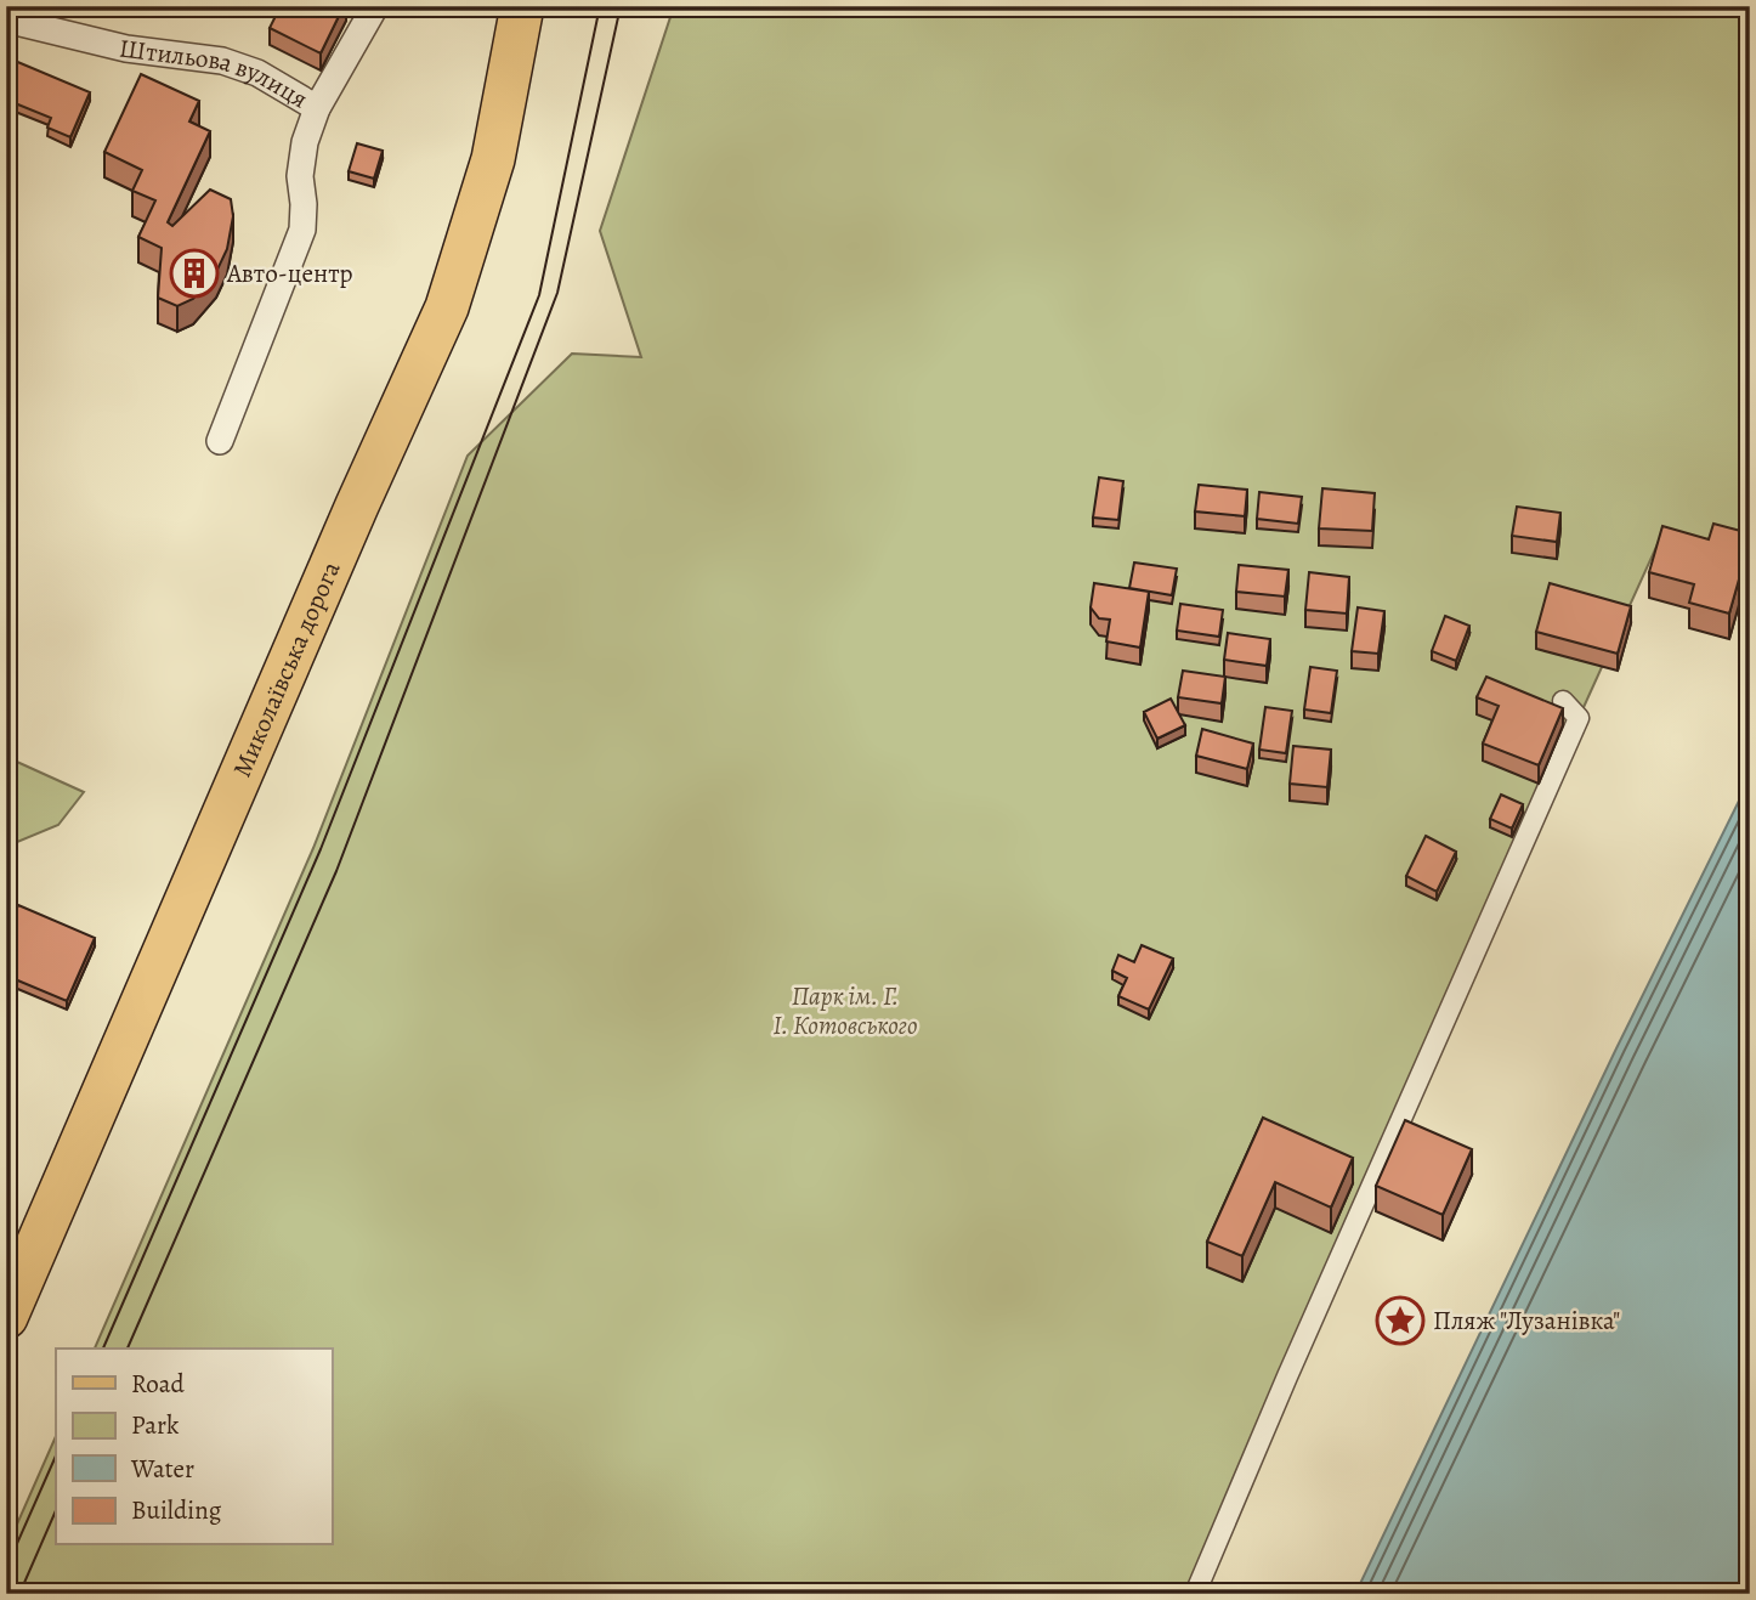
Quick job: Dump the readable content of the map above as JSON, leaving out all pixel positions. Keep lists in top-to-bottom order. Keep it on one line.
{"streets":{"main road":["Миколаївська дорога"],"street":["Штильова вулиця"]},"parks":["Парк ім. Г. І. Котовського"],"places":{"building":["Авто-центр"],"place":["Пляж \"Лузанівка\""]},"legend":["Road","Park","Water","Building"]}
